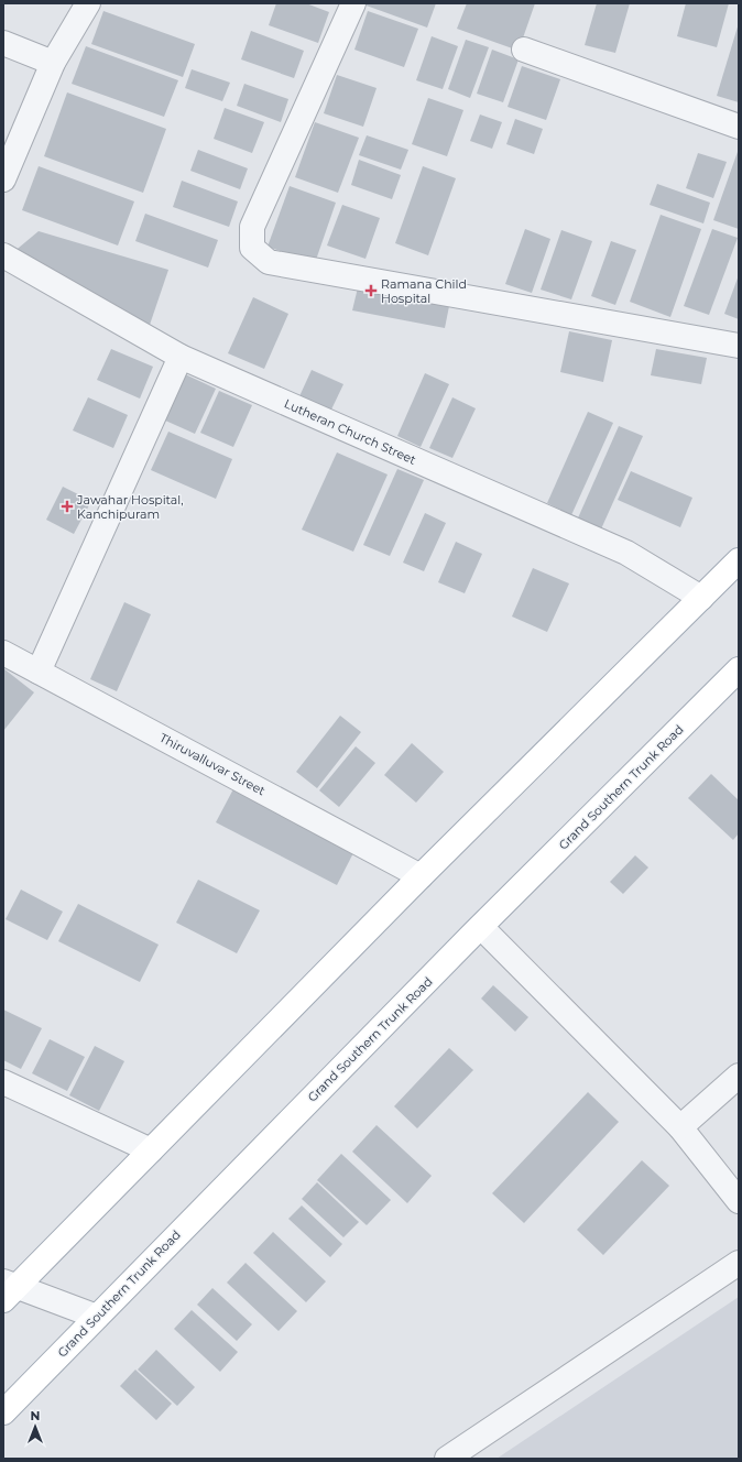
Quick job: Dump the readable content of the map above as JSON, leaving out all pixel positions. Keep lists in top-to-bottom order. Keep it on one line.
{"streets":{"main road":["Grand Southern Trunk Road"],"street":["Lutheran Church Street","Thiruvalluvar Street"]},"places":{"health":["Ramana Child Hospital","Jawahar Hospital, Kanchipuram"]},"north":"top"}
